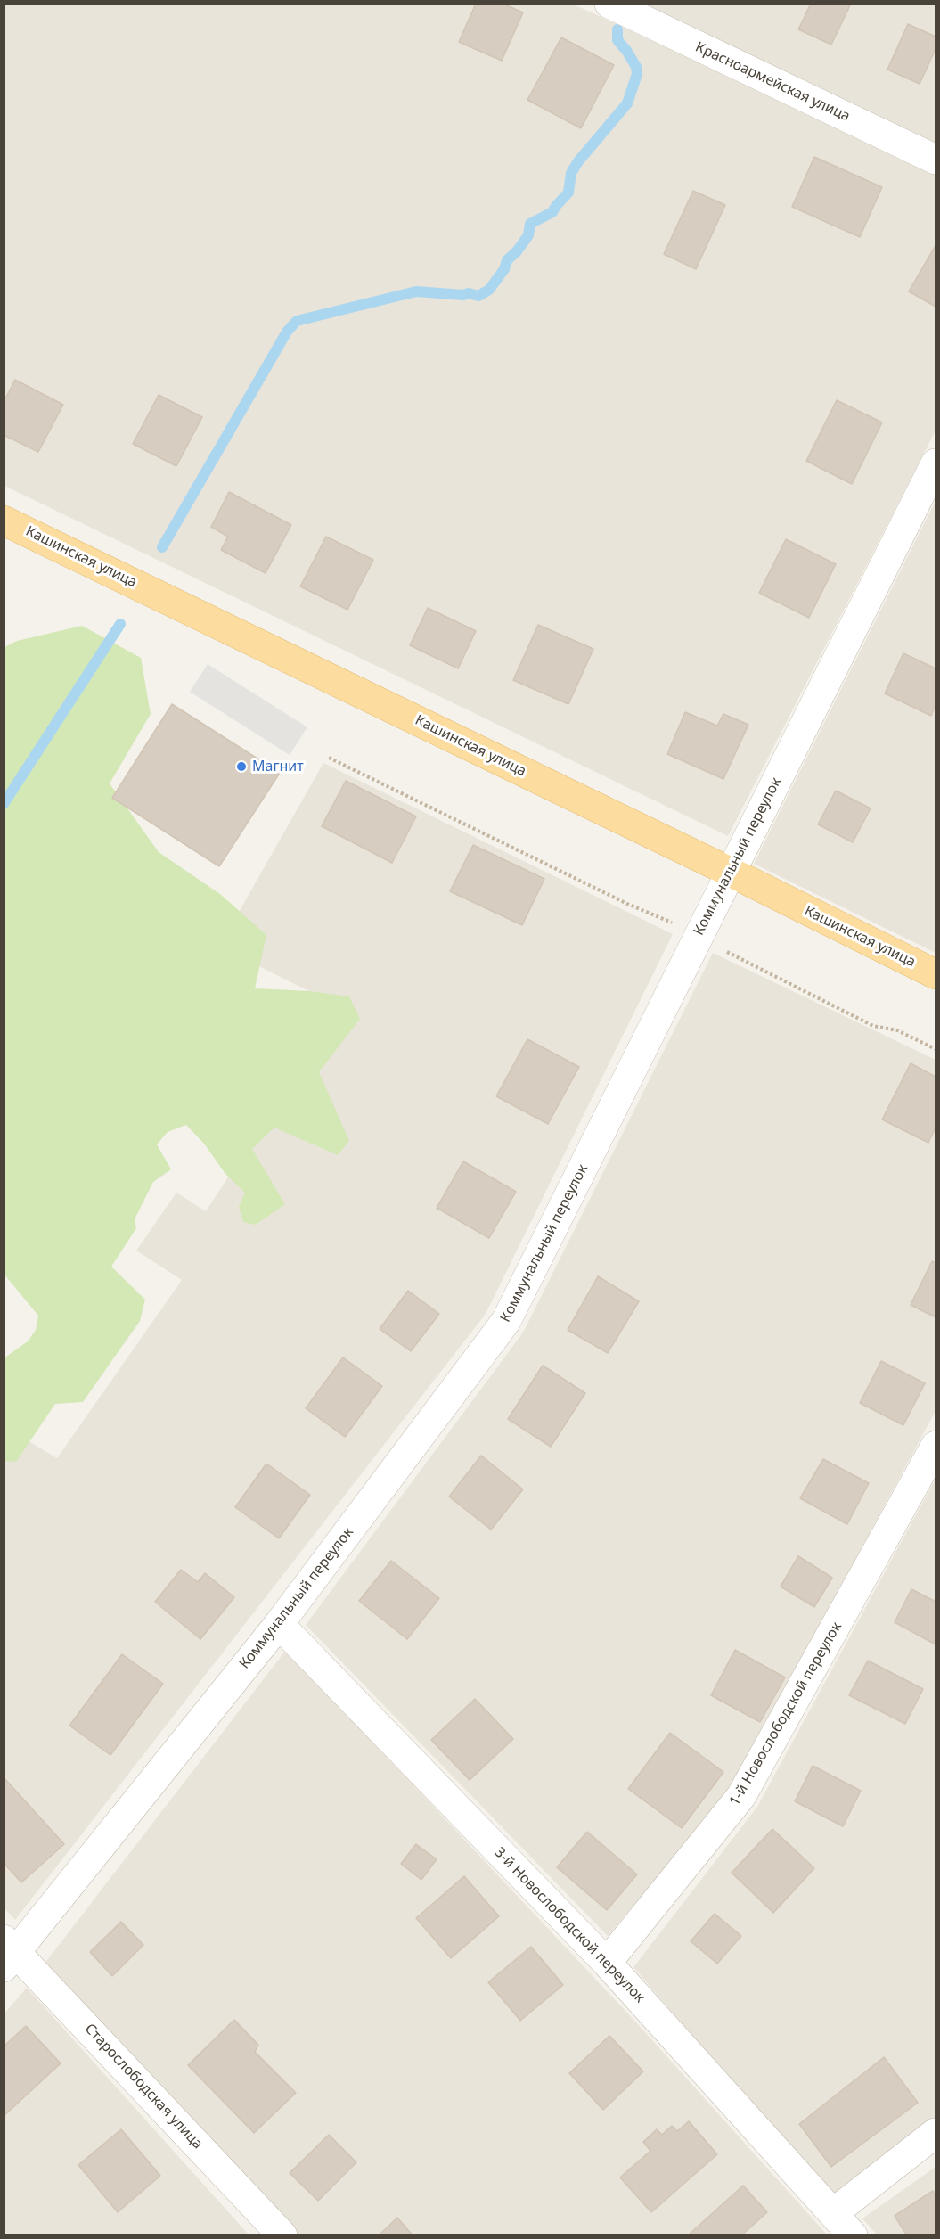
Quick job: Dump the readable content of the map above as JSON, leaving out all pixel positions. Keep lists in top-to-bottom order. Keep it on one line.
{"streets":{"main road":["Кашинская улица"],"street":["Красноармейская улица","Коммунальный переулок","1-й Новослободской переулок","3-й Новослободской переулок","Старослободская улица"]},"crossings":[["Кашинская улица","Коммунальный переулок"],["Коммунальный переулок","3-й Новослободской переулок"],["Коммунальный переулок","Старослободская улица"],["1-й Новослободской переулок","3-й Новослободской переулок"]],"places":["Магнит"]}
